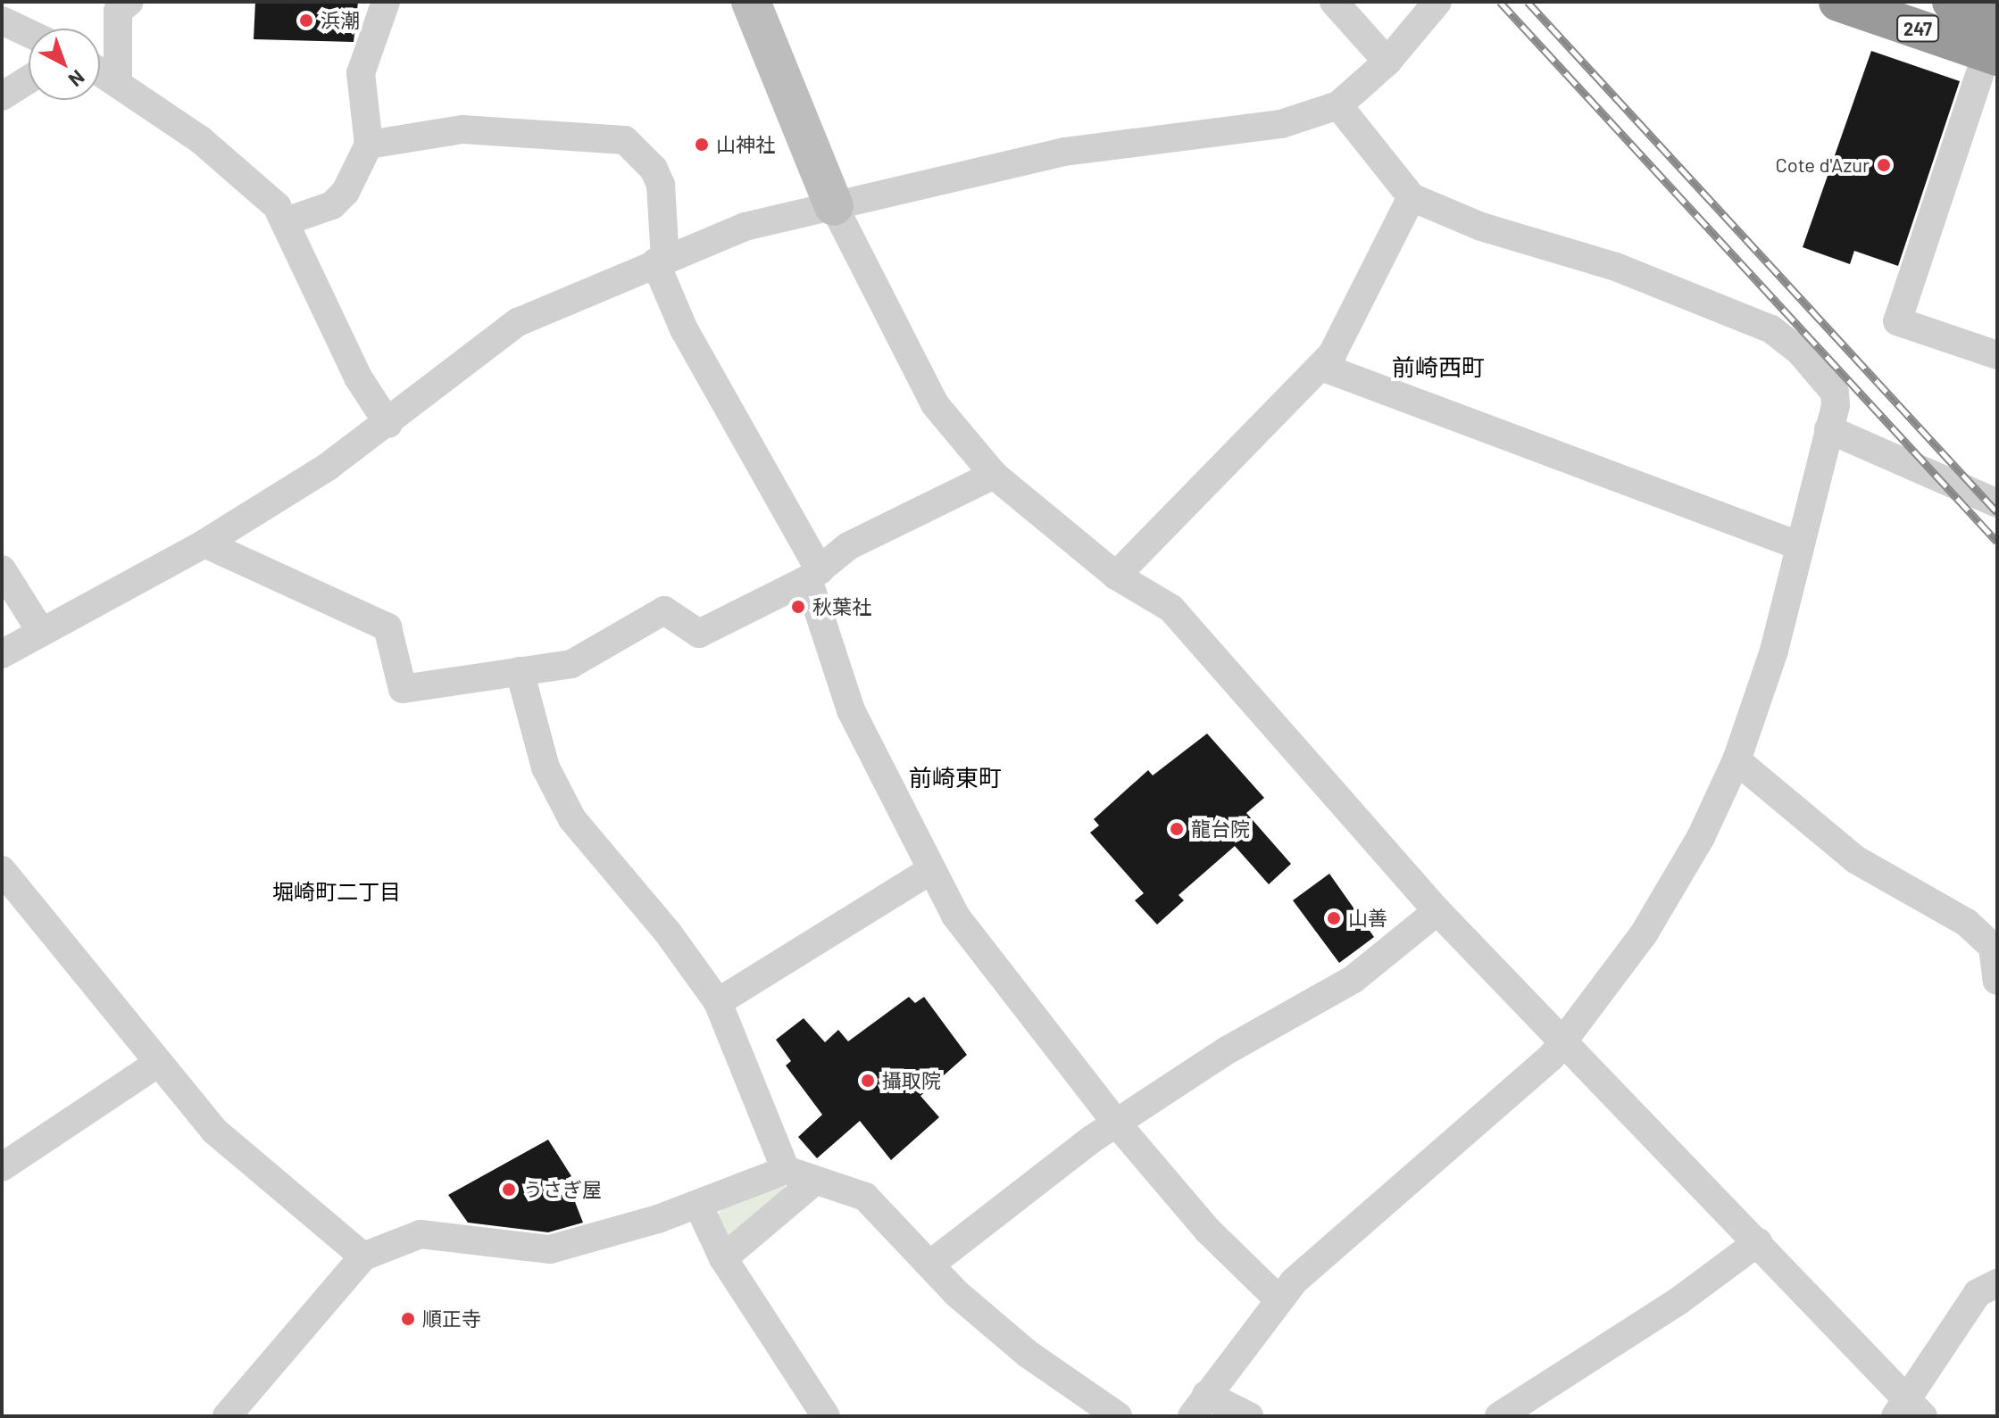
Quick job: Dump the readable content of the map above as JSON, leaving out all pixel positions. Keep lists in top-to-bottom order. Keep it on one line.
{"streets":{"highway":["247"]},"districts":["前崎西町","前崎東町","堀崎町二丁目"],"places":["浜潮","山神社","Cote d'Azur","秋葉社","龍台院","山善","攝取院","うさぎ屋","順正寺"],"north":"bottom right"}
